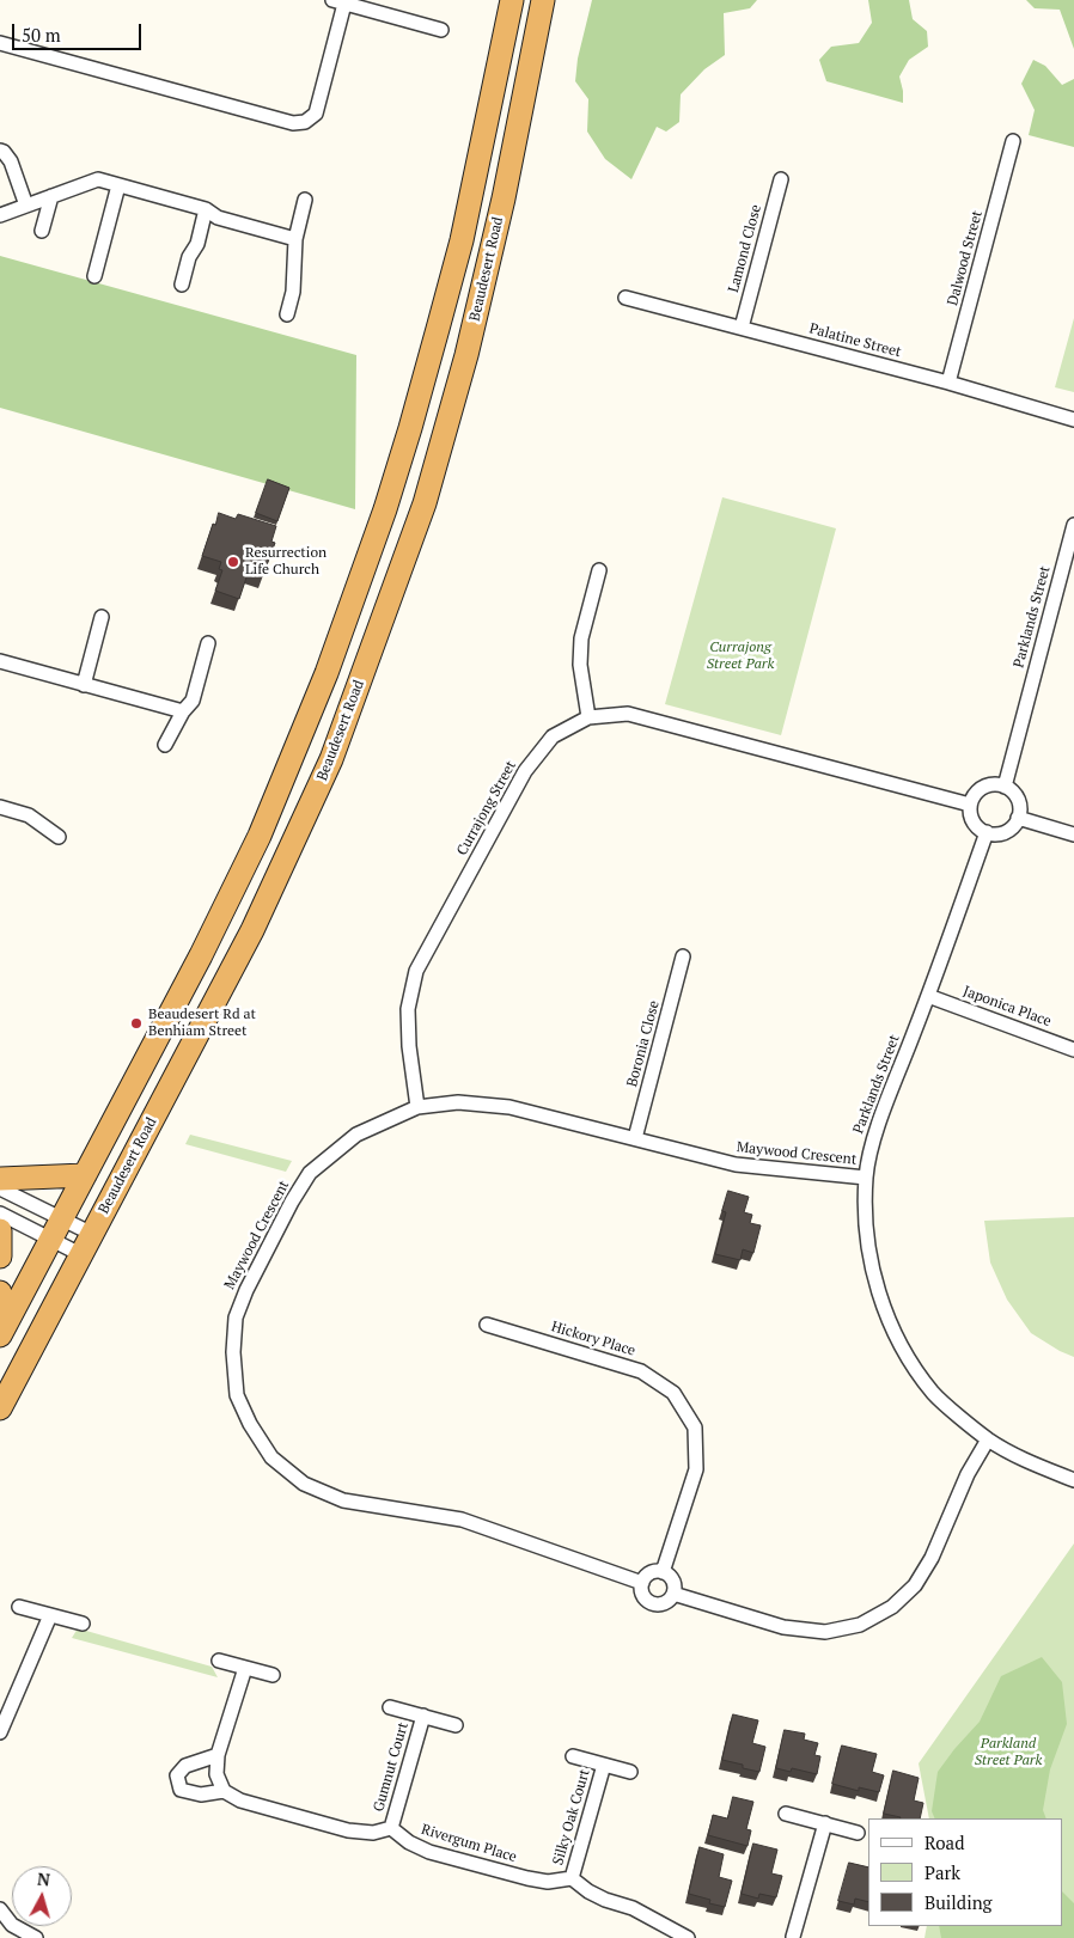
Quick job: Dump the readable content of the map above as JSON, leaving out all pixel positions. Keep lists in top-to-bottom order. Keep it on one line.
{"streets":{"highway":["Beaudesert Road"],"street":["Lamond Close","Dalwood Street","Palatine Street","Parklands Street","Currajong Street","Japonica Place","Boronia Close","Maywood Crescent","Hickory Place","Gumnut Court","Silky Oak Court","Rivergum Place"]},"crossings":[["Lamond Close","Palatine Street"],["Dalwood Street","Palatine Street"],["Parklands Street","Currajong Street"],["Parklands Street","Japonica Place"],["Parklands Street","Maywood Crescent"],["Currajong Street","Maywood Crescent"],["Boronia Close","Maywood Crescent"],["Maywood Crescent","Hickory Place"],["Gumnut Court","Rivergum Place"],["Silky Oak Court","Rivergum Place"]],"parks":["Currajong Street Park","Parkland Street Park"],"places":["Resurrection Life Church","Beaudesert Rd at Benhiam Street"],"legend":["Road","Park","Building"],"scale_bar":"50 m","north":"top"}
